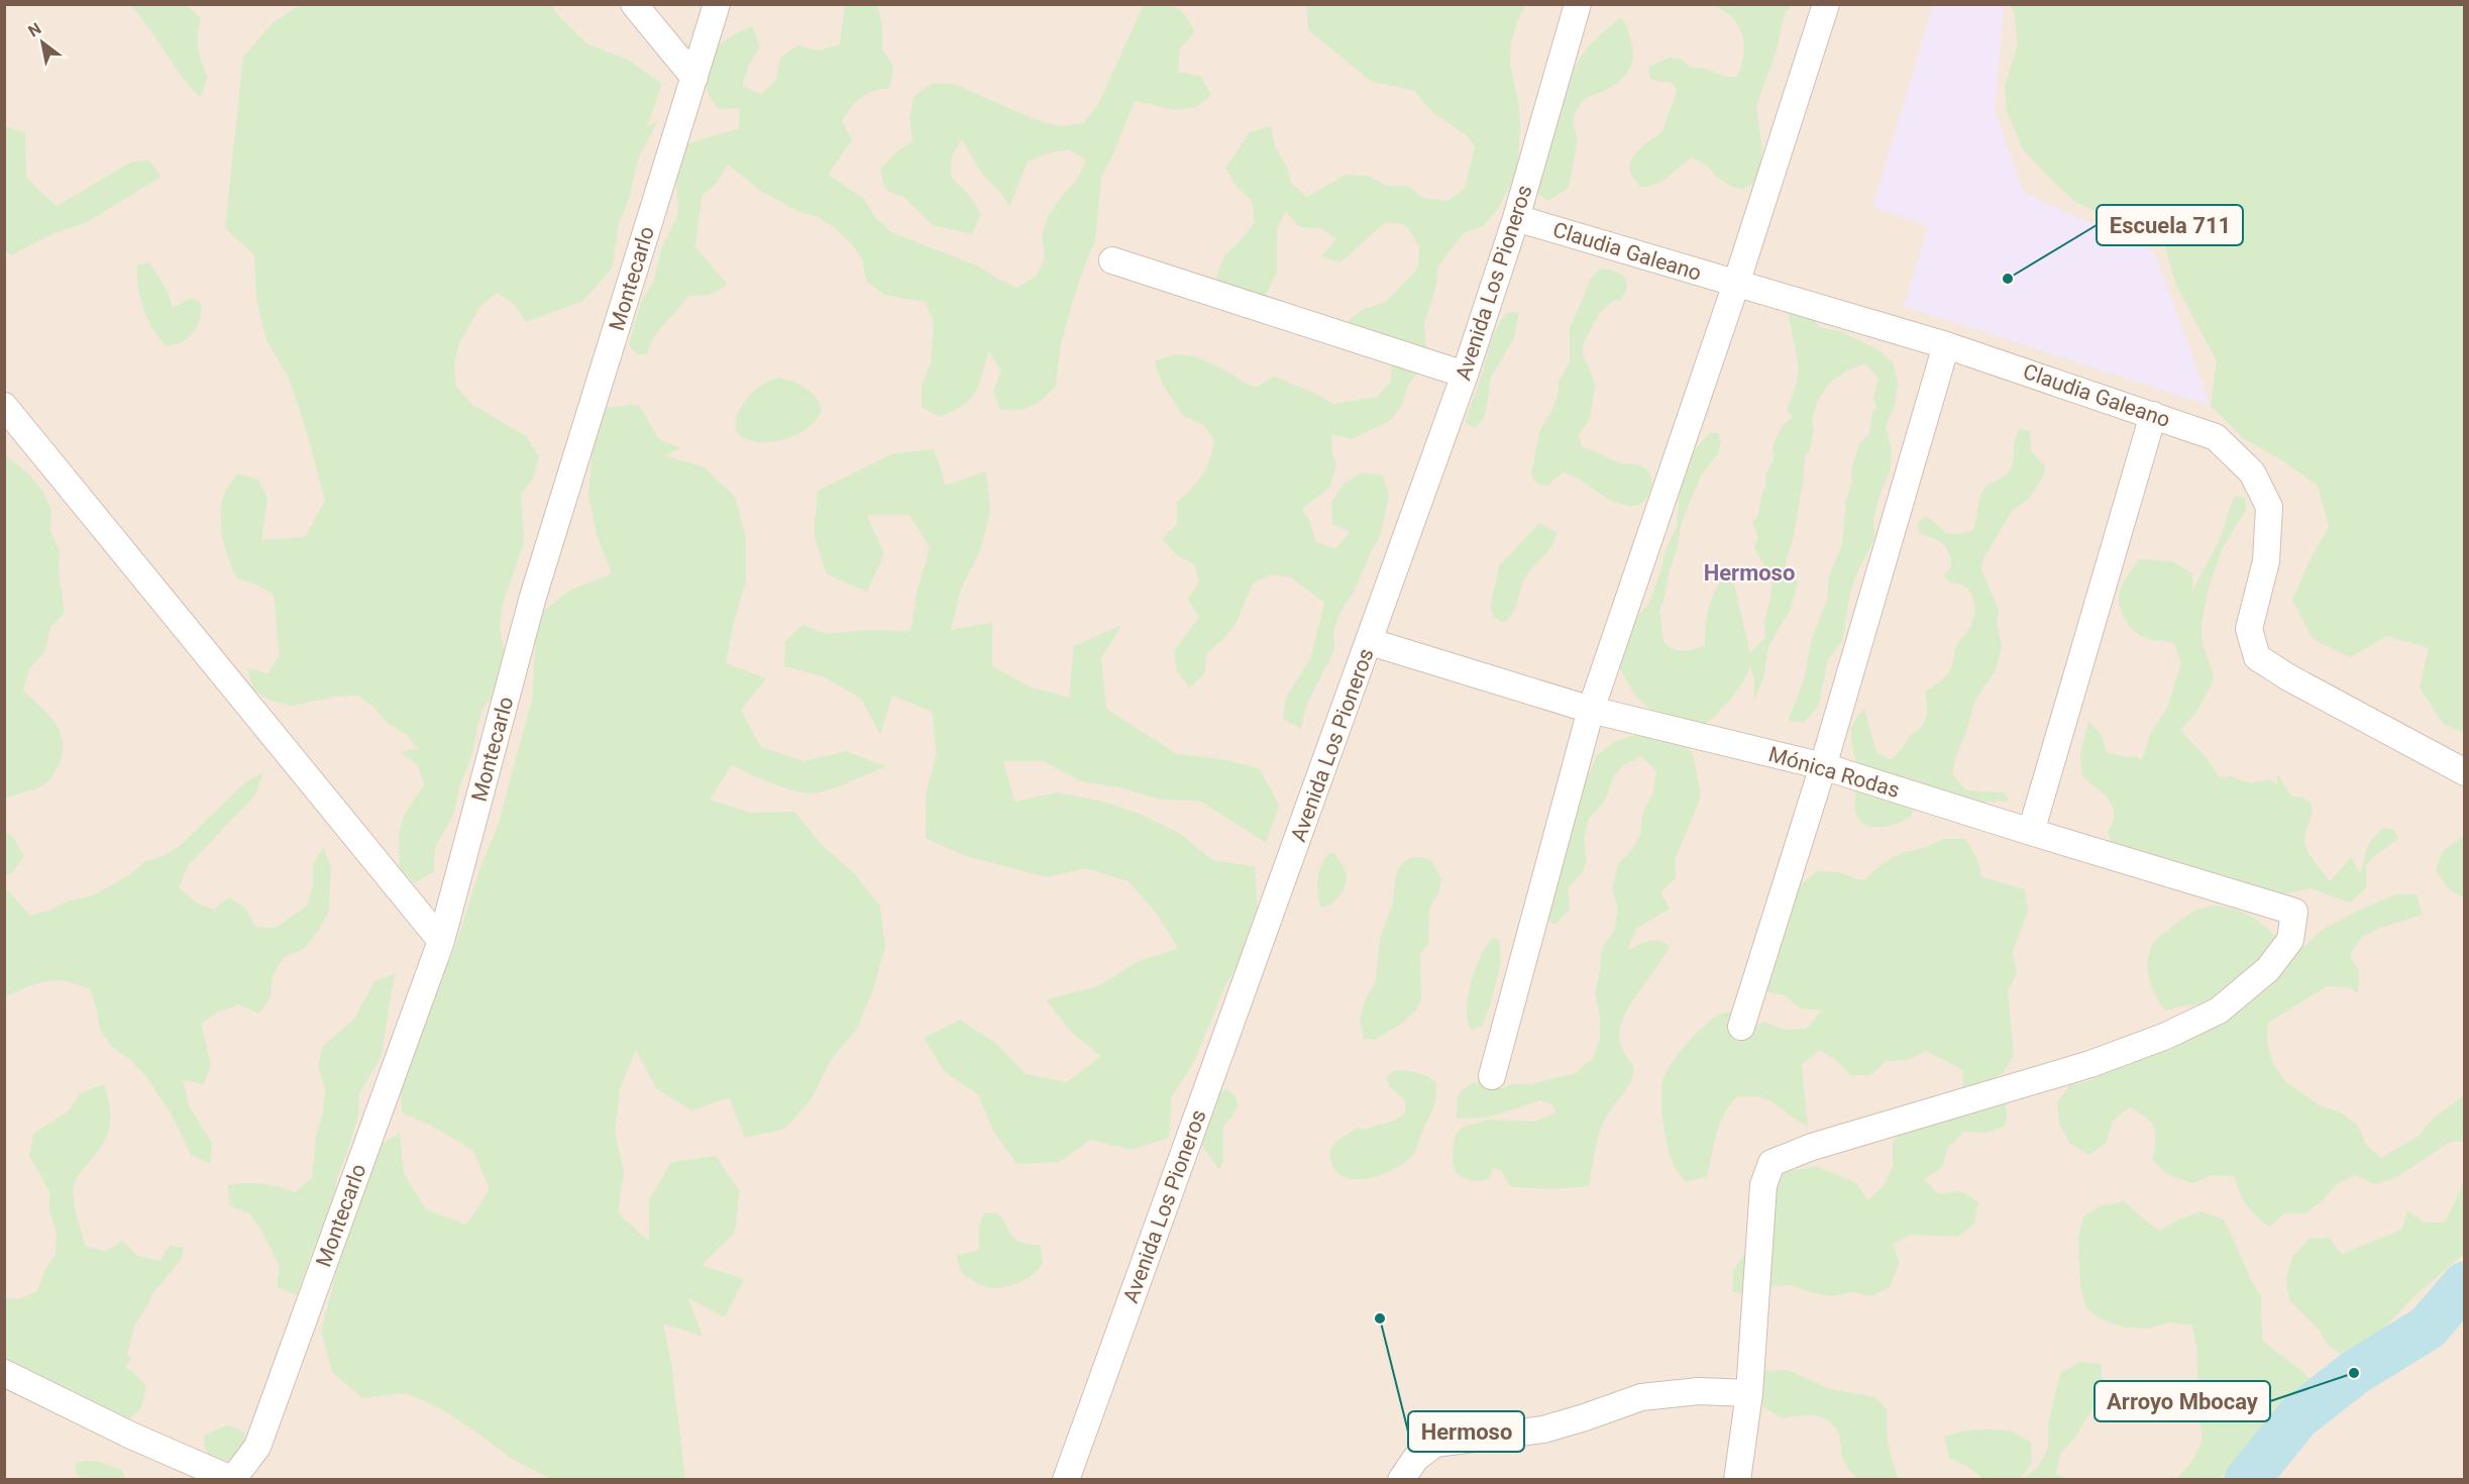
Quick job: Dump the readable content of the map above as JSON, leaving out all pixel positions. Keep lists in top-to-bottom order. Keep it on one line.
{"streets":{"street":["Claudia Galeano","Montecarlo","Avenida Los Pioneros","Mónica Rodas"]},"crossings":[["Claudia Galeano","Avenida Los Pioneros"],["Avenida Los Pioneros","Mónica Rodas"]],"districts":["Hermoso"],"places":["Escuela 711","Hermoso","Arroyo Mbocay"],"north":"top left"}
